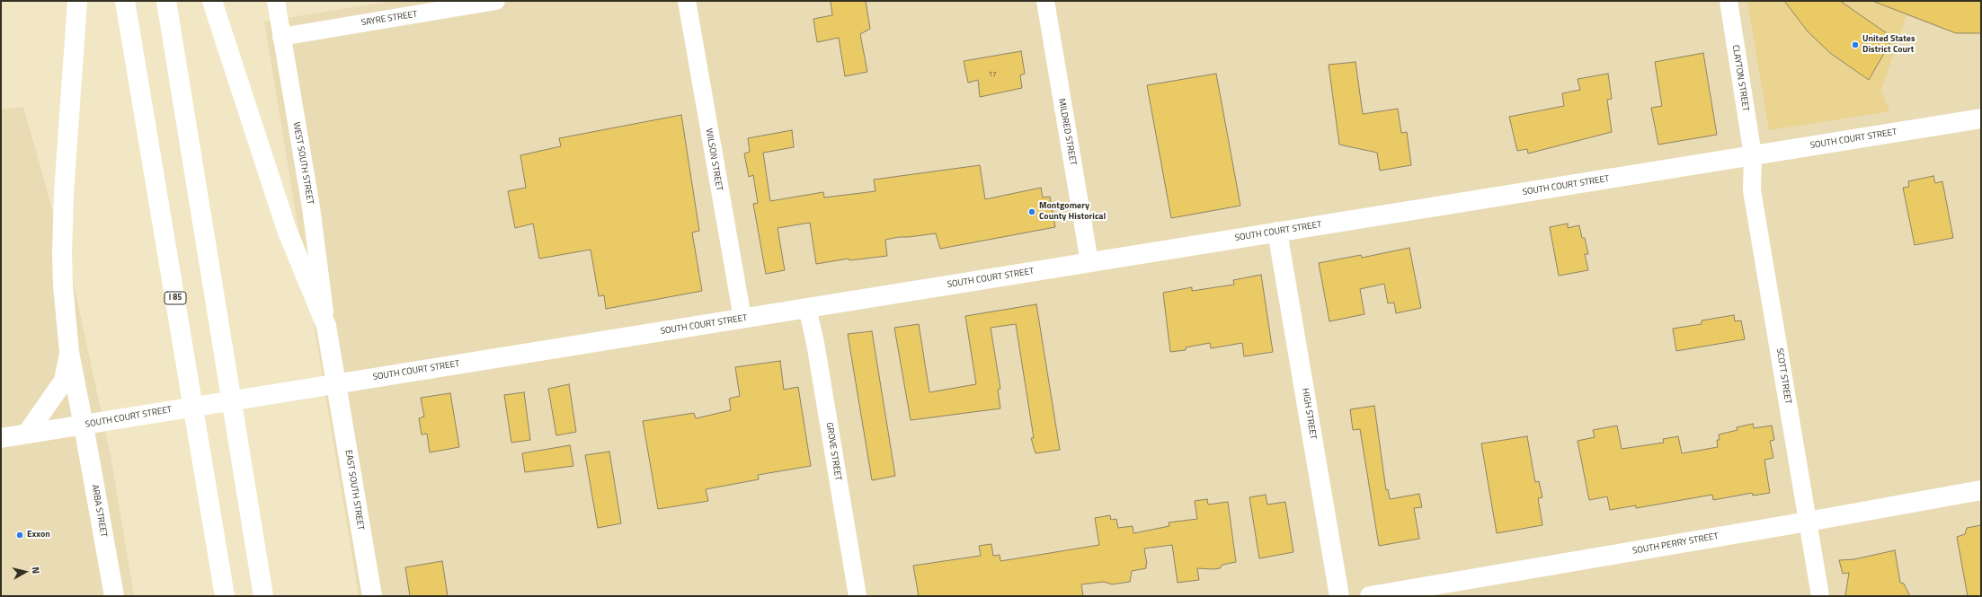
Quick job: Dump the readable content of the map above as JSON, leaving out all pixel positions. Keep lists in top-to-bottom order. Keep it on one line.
{"streets":{"main road":["SOUTH COURT STREET","I 85","HIGH STREET","EAST SOUTH STREET","ARBA STREET","SOUTH PERRY STREET"],"street":["SAYRE STREET","CLAYTON STREET","MILDRED STREET","WILSON STREET","WEST SOUTH STREET","SCOTT STREET","GROVE STREET"]},"crossings":[["SAYRE STREET","WEST SOUTH STREET"],["CLAYTON STREET","SOUTH COURT STREET"],["CLAYTON STREET","SCOTT STREET"],["MILDRED STREET","SOUTH COURT STREET"],["SOUTH COURT STREET","WILSON STREET"],["SOUTH COURT STREET","SCOTT STREET"],["SOUTH COURT STREET","HIGH STREET"],["SOUTH COURT STREET","GROVE STREET"],["SOUTH COURT STREET","EAST SOUTH STREET"],["SOUTH COURT STREET","ARBA STREET"],["WEST SOUTH STREET","EAST SOUTH STREET"],["SCOTT STREET","SOUTH PERRY STREET"]],"places":["United States District Court","Montgomery County Historical","Exxon"],"house_numbers":["17"],"north":"right"}
